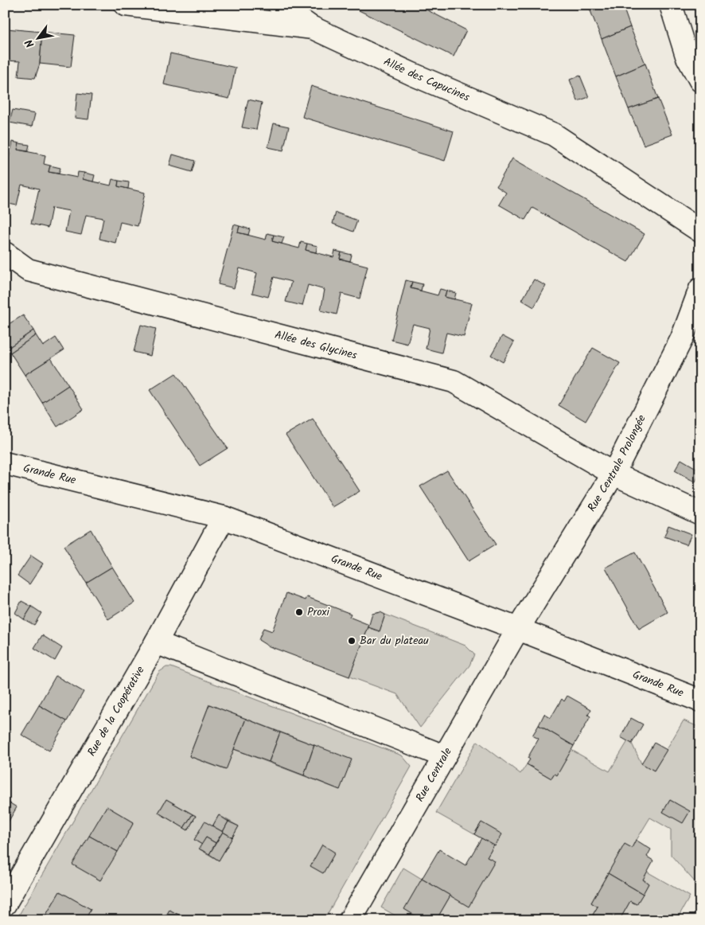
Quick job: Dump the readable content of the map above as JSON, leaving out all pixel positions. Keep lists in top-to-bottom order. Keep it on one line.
{"streets":{"street":["Allée des Capucines","Allée des Glycines","Rue Centrale Prolongée","Grande Rue","Rue de la Coopérative","Rue Centrale"]},"crossings":[["Allée des Glycines","Rue Centrale Prolongée"],["Rue Centrale Prolongée","Grande Rue"],["Rue Centrale Prolongée","Rue Centrale"],["Grande Rue","Rue de la Coopérative"],["Grande Rue","Rue Centrale"]],"places":["Proxi","Bar du plateau"],"north":"bottom left"}
